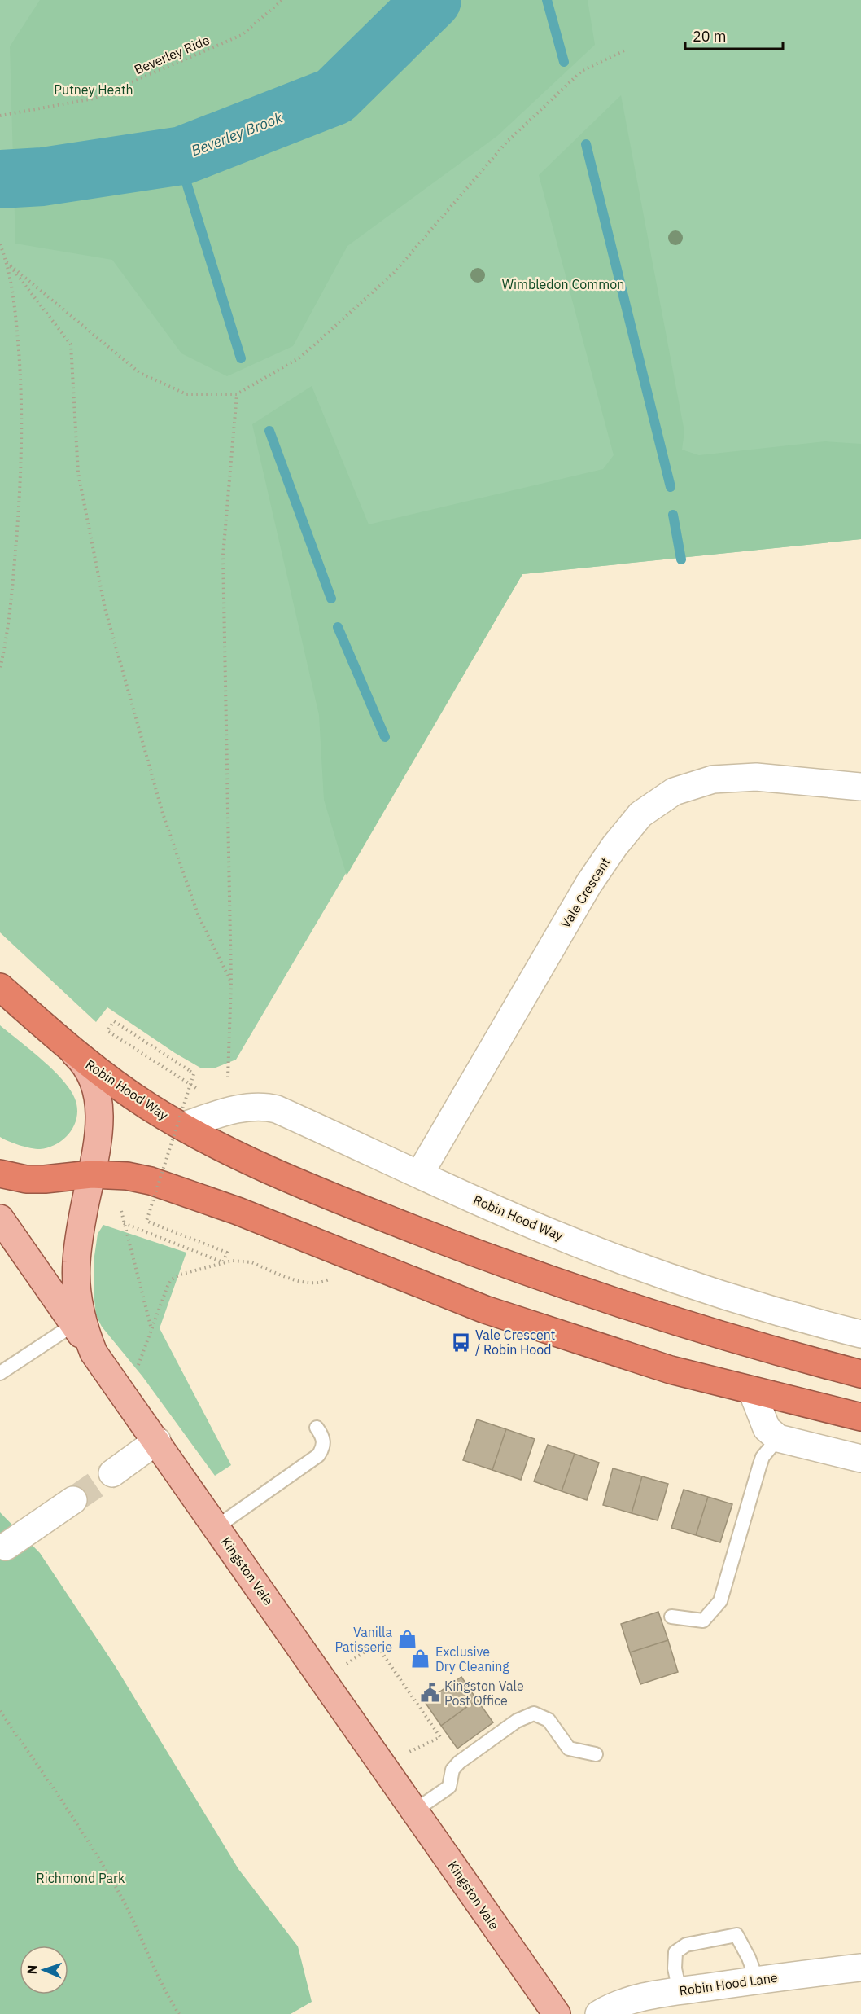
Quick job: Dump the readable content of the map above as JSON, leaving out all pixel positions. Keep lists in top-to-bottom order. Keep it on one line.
{"streets":{"highway":["Robin Hood Way"],"main road":["Kingston Vale"],"street":["Vale Crescent","Robin Hood Lane"],"path":["Beverley Ride"]},"crossings":[["Vale Crescent","Robin Hood Way"],["Robin Hood Way","Kingston Vale"]],"water":["Beverley Brook"],"parks":["Putney Heath","Wimbledon Common","Richmond Park"],"places":{"bus stop":["Vale Crescent / Robin Hood"],"shop":["Vanilla Patisserie","Exclusive Dry Cleaning"],"public building":["Kingston Vale Post Office"]},"scale_bar":"20 m","north":"left"}
